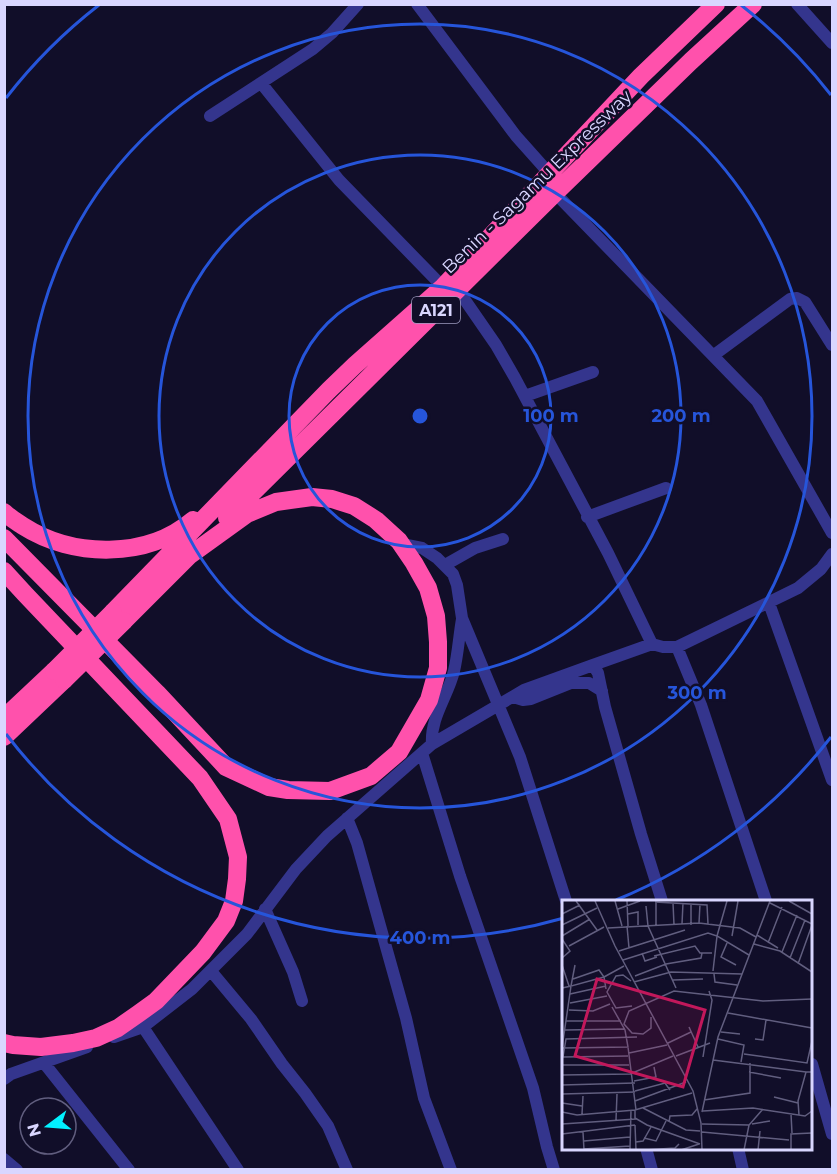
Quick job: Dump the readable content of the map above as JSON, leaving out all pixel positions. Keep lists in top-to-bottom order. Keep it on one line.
{"streets":{"highway":["Benin - Sagamu Expressway","A121"]},"crossings":[["Benin - Sagamu Expressway","A121"]],"north":"left","rings":["100 m","200 m","300 m","400 m"]}
